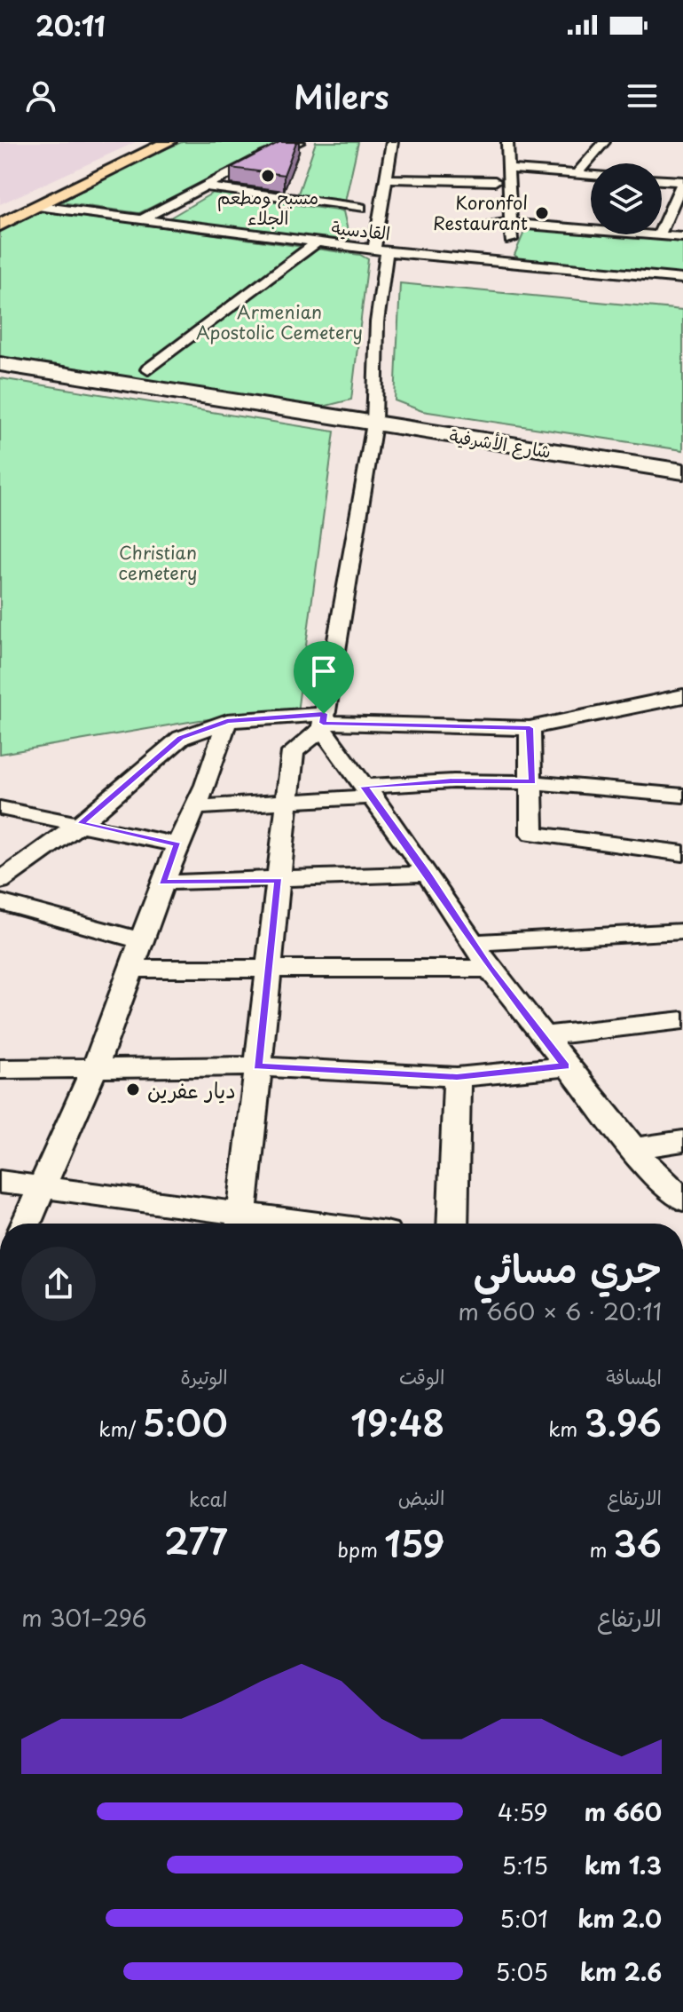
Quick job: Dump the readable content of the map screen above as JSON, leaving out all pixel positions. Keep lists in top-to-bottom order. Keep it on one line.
{"streets":{"street":["القادسية","شارع الأشرفية"]},"parks":["Armenian Apostolic Cemetery","Christian cemetery"],"places":["مسبح ومطعم الجلاء","Koronfol Restaurant","ديار عفرين"],"page":{"status":"20:11","header":"Milers","heading":["جري مسائي","20:11 · 6 × 660 m"],"stats":[["المسافة","3.96 km"],["الوقت","19:48"],["الوتيرة","5:00 /km"],["الارتفاع","36 m"],["النبض","159 bpm"],["kcal","277"]],"chart":["الارتفاع","296–301 m"],"list":[{"name":"660 m","note":"4:59"},{"name":"1.3 km","note":"5:15"},{"name":"2.0 km","note":"5:01"},{"name":"2.6 km","note":"5:05"}]}}
